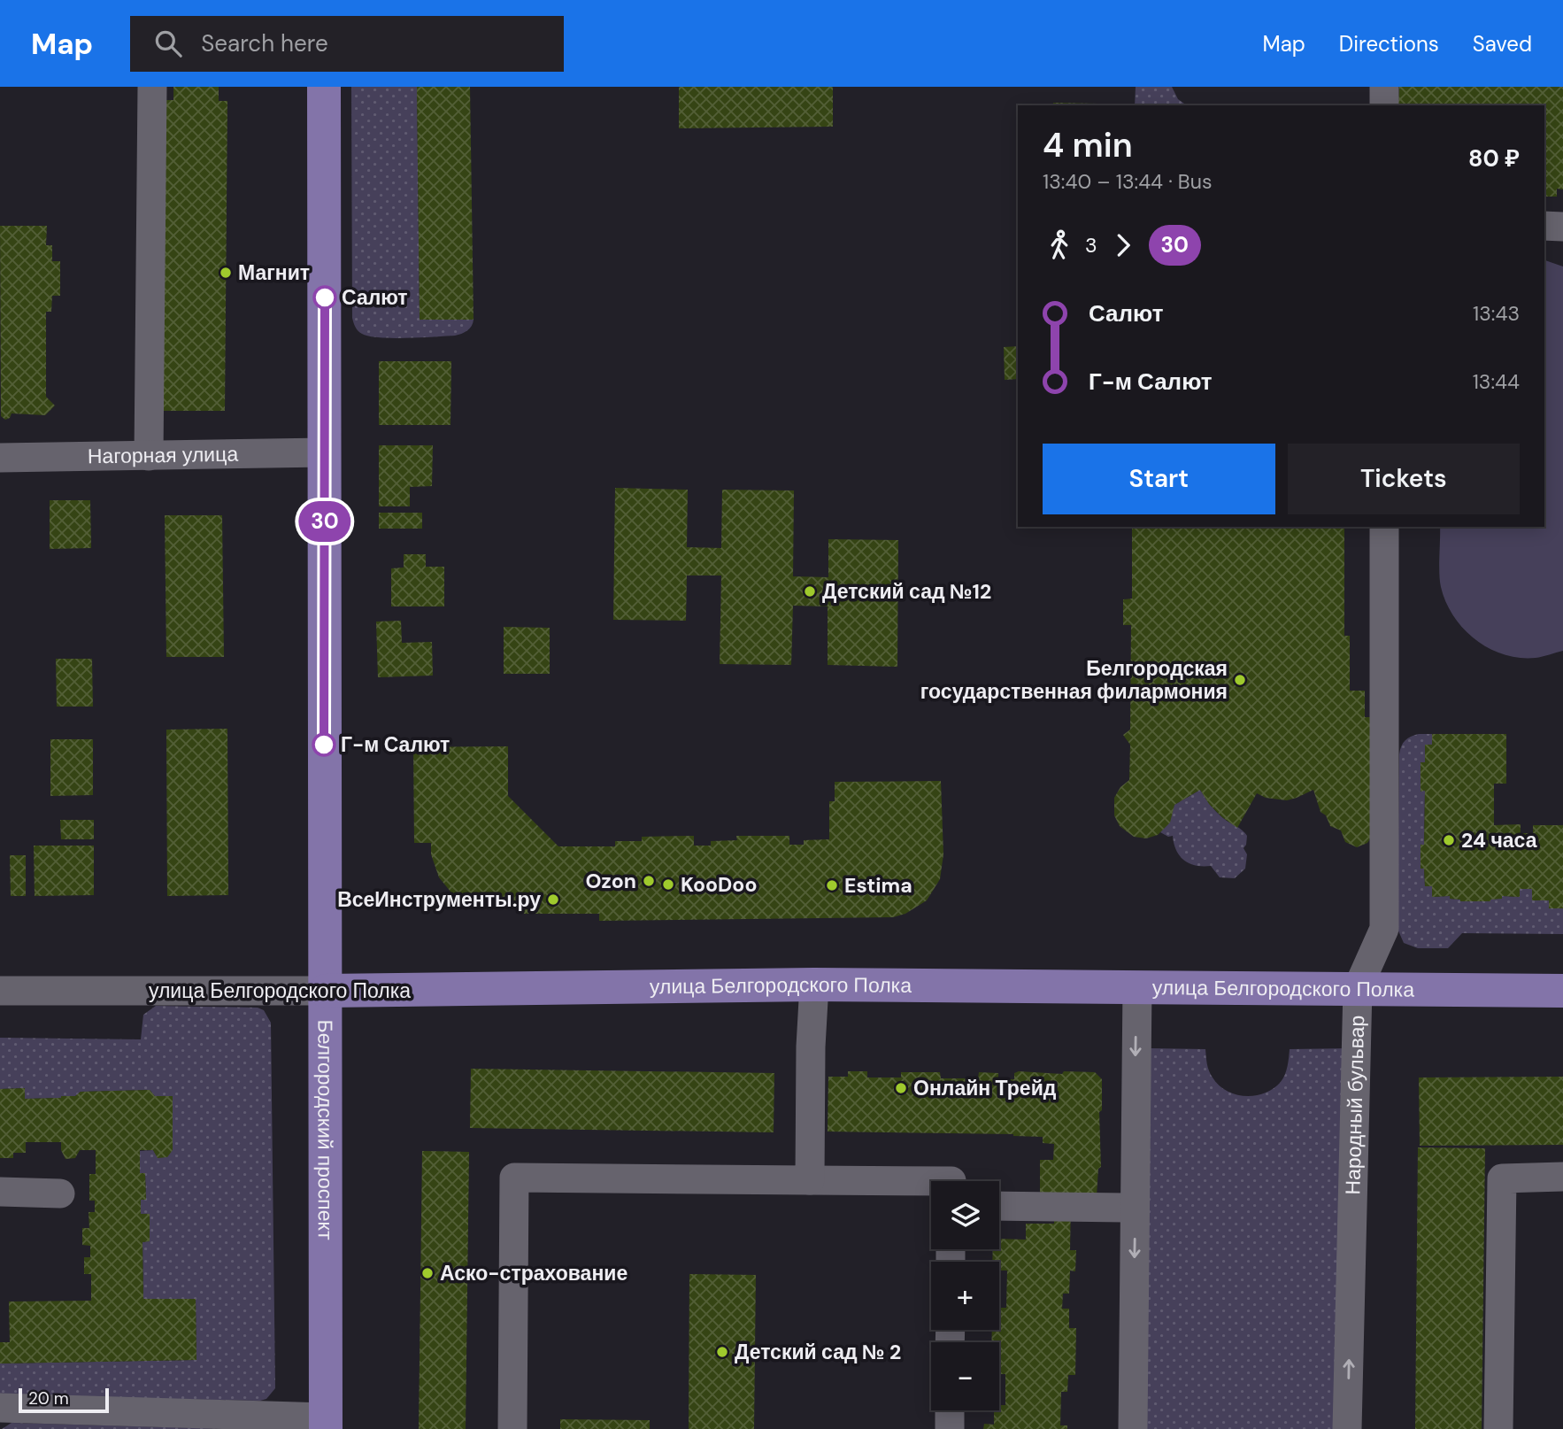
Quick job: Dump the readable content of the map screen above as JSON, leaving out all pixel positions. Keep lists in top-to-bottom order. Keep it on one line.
{"streets":{"main road":["улица Белгородского Полка","Белгородский проспект"],"street":["Нагорная улица","Народный бульвар"]},"crossings":[["Нагорная улица","Белгородский проспект"],["улица Белгородского Полка","Народный бульвар"],["улица Белгородского Полка","Белгородский проспект"]],"places":["Магнит","Салют","Детский сад №12","Белгородская государственная филармония","Г-м Салют","24 часа","Ozon","KooDoo","Estima","ВсеИнструменты.ру","Онлайн Трейд","Аско-страхование","Детский сад № 2"],"lines":["bus line 30"],"scale_bar":"20 m","page":{"header":"Map","search":"Search here","nav":["Map","Directions","Saved"],"on_map":"30","heading":["4 min","13:40 – 13:44 · Bus","80 ₽"],"legs":["3","30"],"list":[{"name":"Салют","value":"13:43"},{"name":"Г-м Салют","value":"13:44"}],"buttons":["Start","Tickets"],"map_buttons":["+","−"],"scale":"20 m"}}
